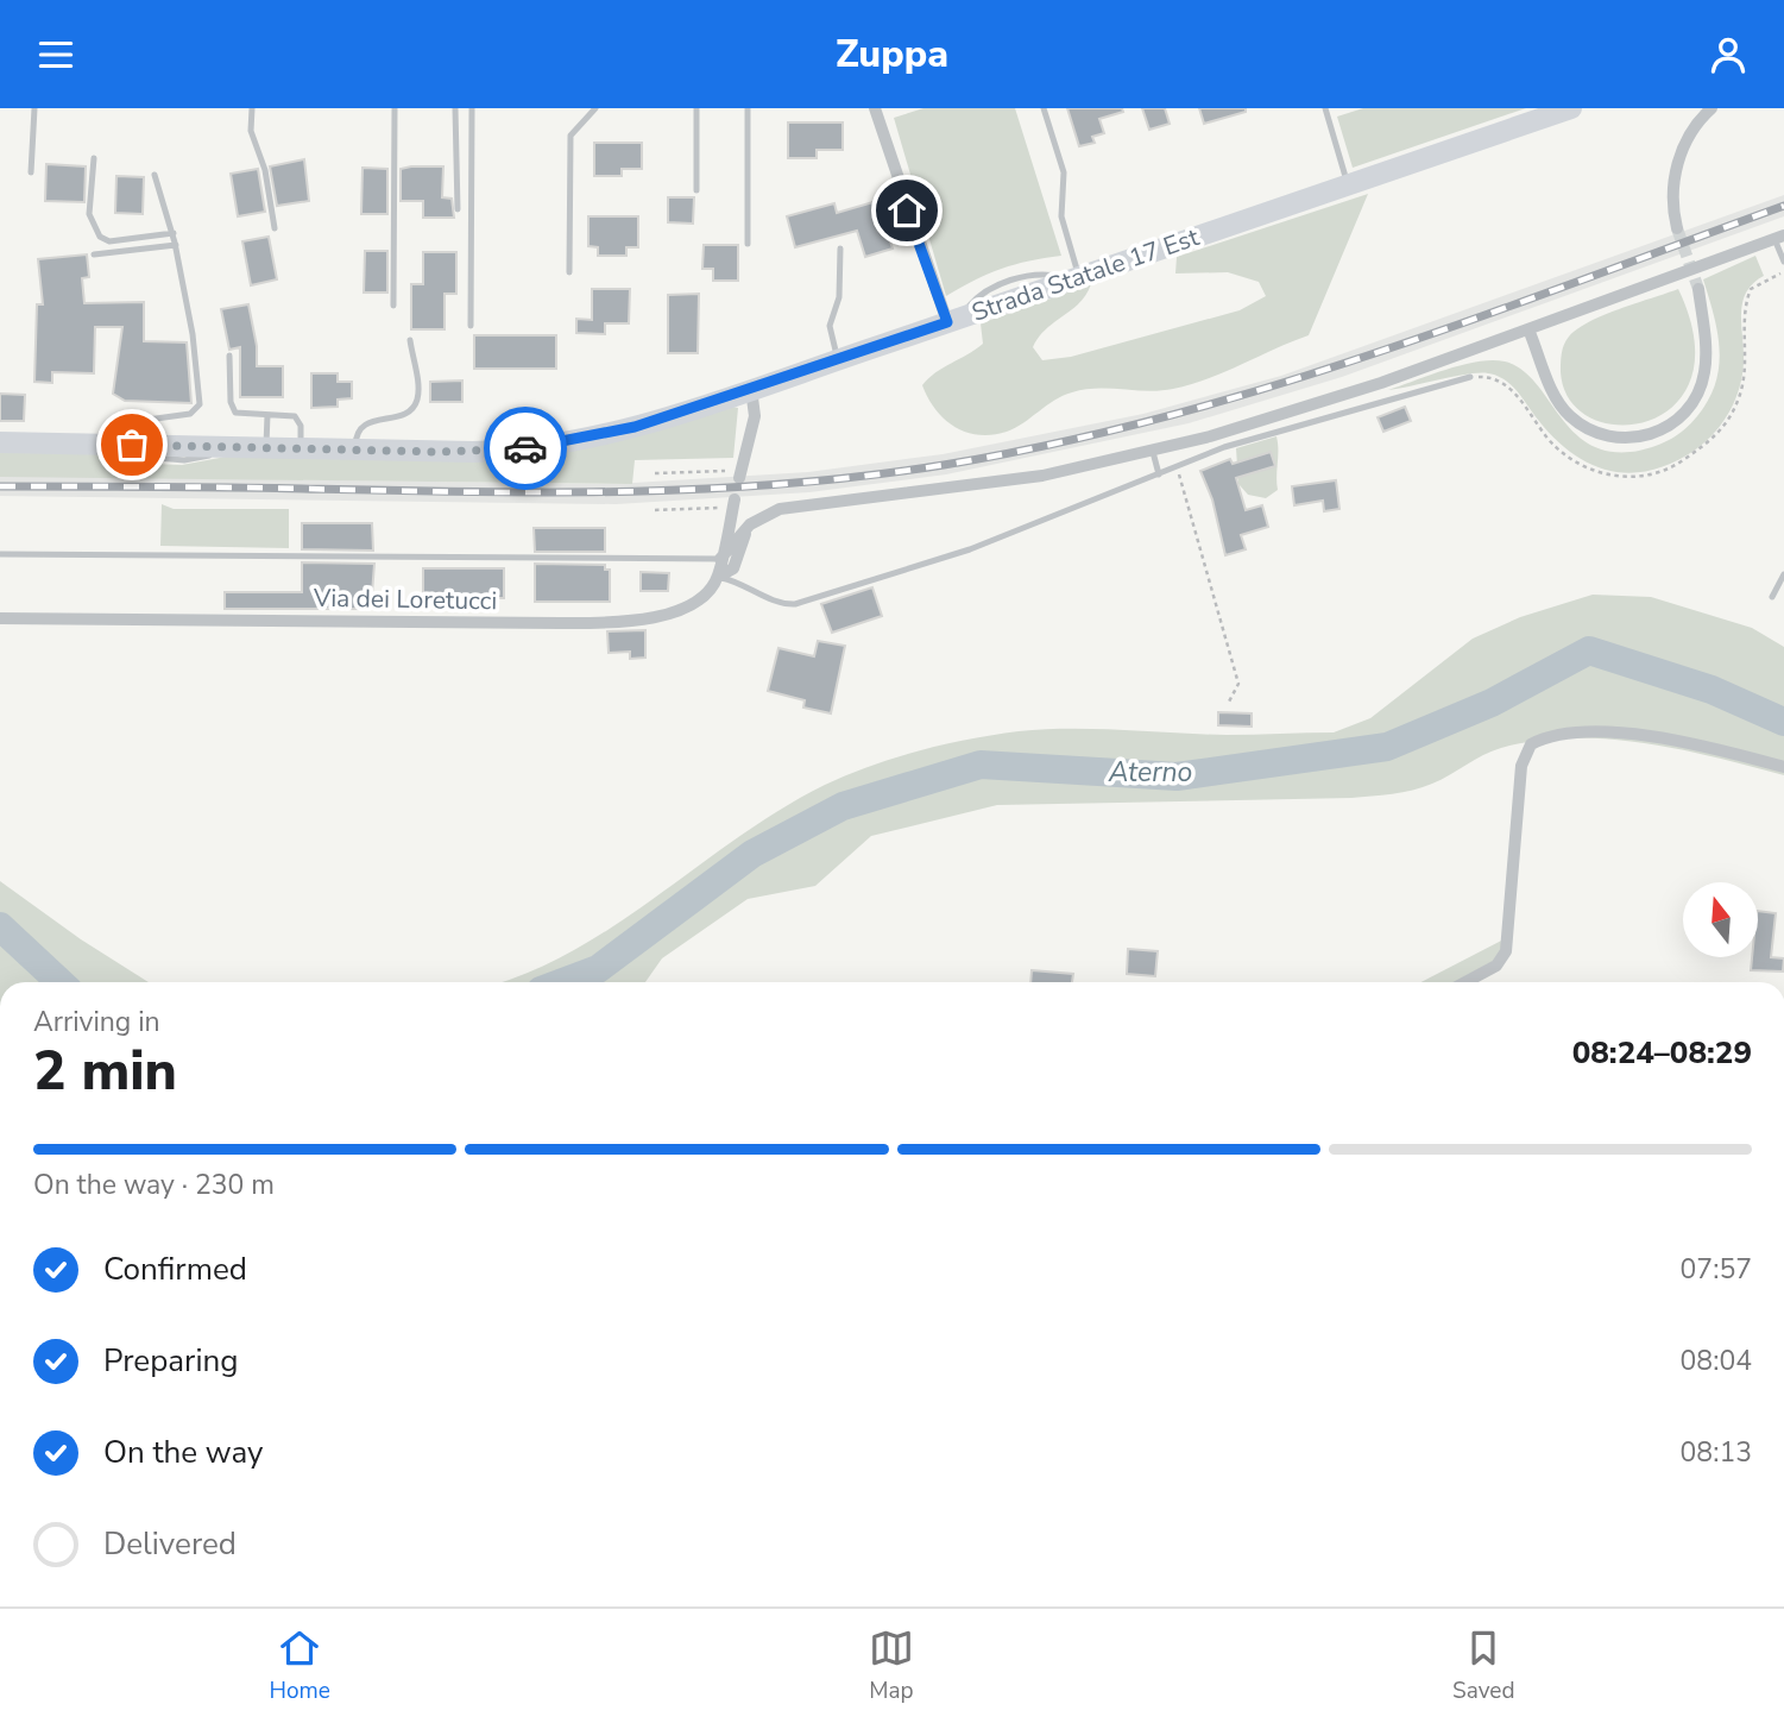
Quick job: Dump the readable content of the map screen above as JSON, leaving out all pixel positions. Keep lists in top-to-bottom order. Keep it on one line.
{"streets":{"main road":["Strada Statale 17 Est"],"street":["Via dei Loretucci"]},"water":["Aterno"],"north":"top","page":{"header":"Zuppa","heading":["2 min","Arriving in","08:24–08:29"],"bar":"On the way · 230 m","list":[["Confirmed","07:57"],["Preparing","08:04"],["On the way","08:13"],"Delivered"],"tabs":["Home","Map","Saved"]}}
